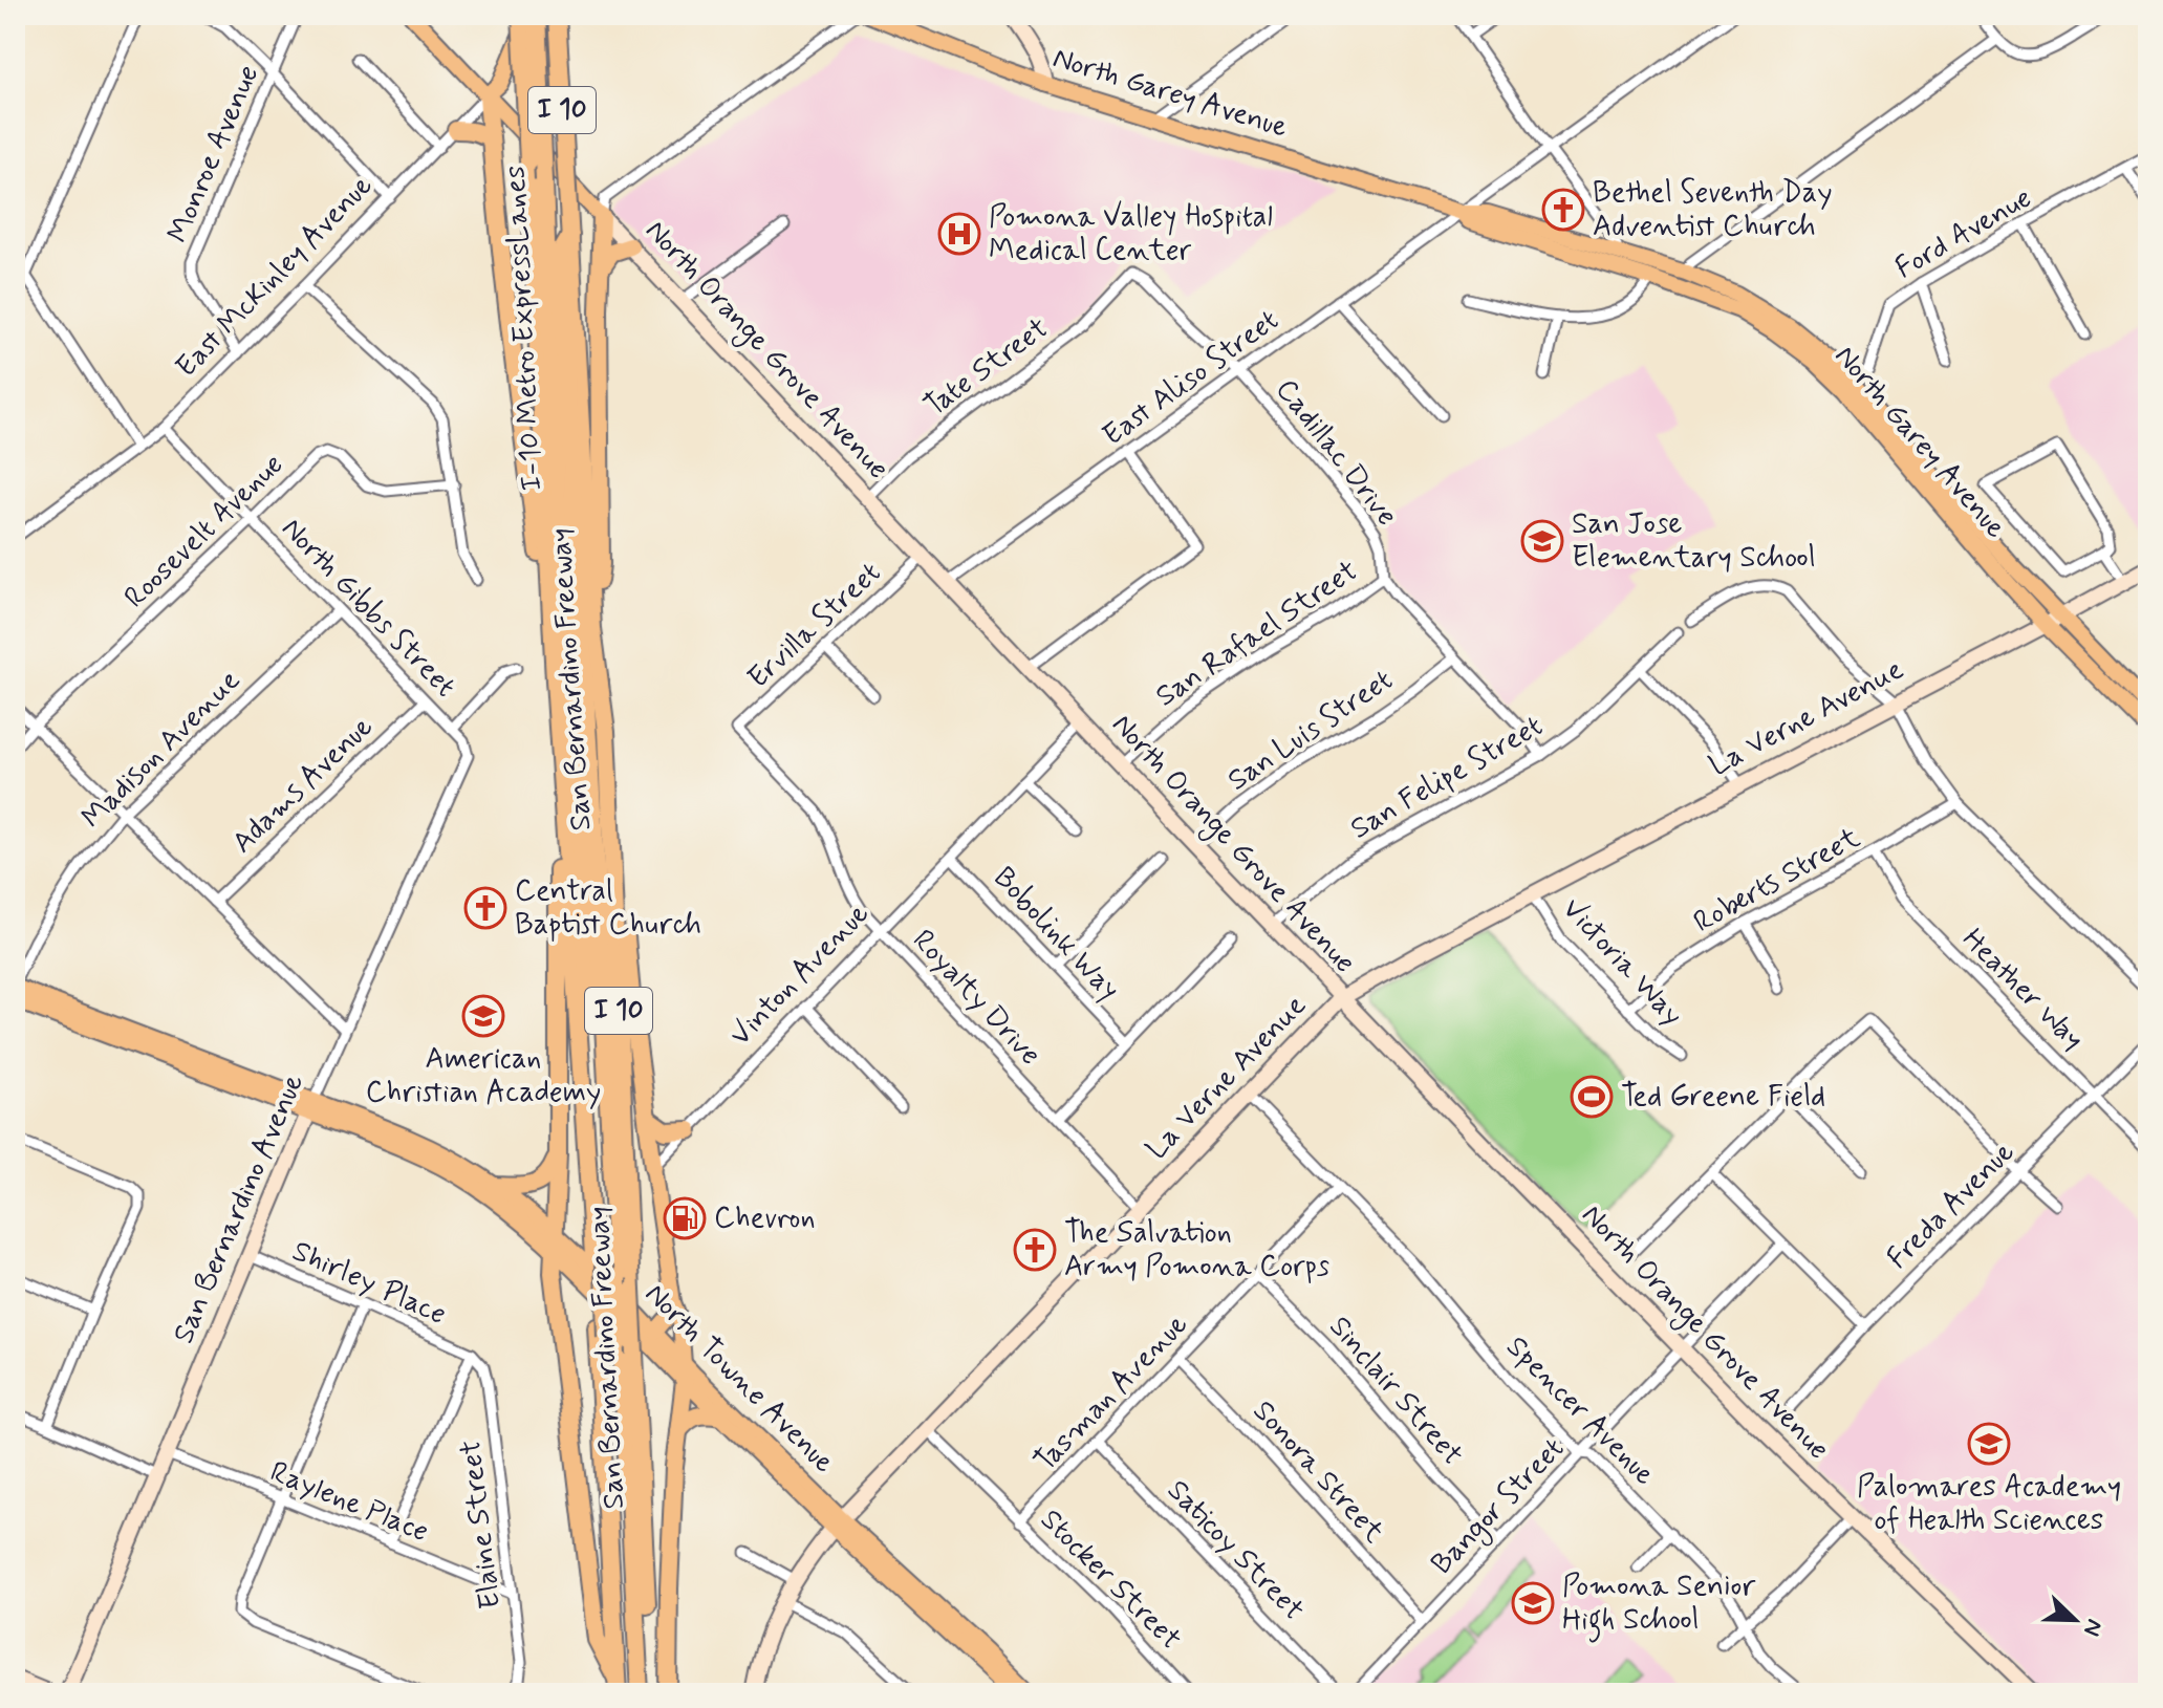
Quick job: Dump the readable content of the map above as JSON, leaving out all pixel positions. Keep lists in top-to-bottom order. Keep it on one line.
{"streets":{"highway":["I 10","I-10 Metro ExpressLanes","San Bernardino Freeway"],"main road":["North Garey Avenue","East McKinley Avenue","North Orange Grove Avenue","La Verne Avenue","San Bernardino Avenue","North Towne Avenue"],"street":["Monroe Avenue","Ford Avenue","Tate Street","East Aliso Street","Cadillac Drive","Roosevelt Avenue","North Gibbs Street","Ervilla Street","San Rafael Street","San Luis Street","Madison Avenue","San Felipe Street","Adams Avenue","Roberts Street","Bobolink Way","Victoria Way","Vinton Avenue","Heather Way","Royalty Drive","Freda Avenue","Shirley Place","Sinclair Street","Tasman Avenue","Spencer Avenue","Sonora Street","Raylene Place","Bangor Street","Elaine Street","Saticoy Street","Stocker Street"]},"crossings":[["North Garey Avenue","Ford Avenue"],["North Garey Avenue","East Aliso Street"],["North Garey Avenue","La Verne Avenue"],["Monroe Avenue","East McKinley Avenue"],["East McKinley Avenue","North Orange Grove Avenue"],["East McKinley Avenue","North Gibbs Street"],["I-10 Metro ExpressLanes","San Bernardino Freeway"],["I-10 Metro ExpressLanes","North Towne Avenue"],["North Orange Grove Avenue","Tate Street"],["North Orange Grove Avenue","East Aliso Street"],["North Orange Grove Avenue","Ervilla Street"],["North Orange Grove Avenue","San Rafael Street"],["North Orange Grove Avenue","La Verne Avenue"],["North Orange Grove Avenue","San Luis Street"],["North Orange Grove Avenue","San Felipe Street"],["North Orange Grove Avenue","Vinton Avenue"],["North Orange Grove Avenue","Bangor Street"],["Tate Street","Cadillac Drive"],["East Aliso Street","Cadillac Drive"],["Cadillac Drive","San Rafael Street"],["Roosevelt Avenue","North Gibbs Street"],["North Gibbs Street","Madison Avenue"],["North Gibbs Street","Adams Avenue"],["North Gibbs Street","San Bernardino Avenue"],["Ervilla Street","Royalty Drive"],["San Bernardino Freeway","North Towne Avenue"],["La Verne Avenue","Victoria Way"],["La Verne Avenue","Royalty Drive"],["La Verne Avenue","North Towne Avenue"],["La Verne Avenue","Spencer Avenue"],["La Verne Avenue","Stocker Street"],["Madison Avenue","North Towne Avenue"],["Roberts Street","Victoria Way"],["Roberts Street","Heather Way"],["Bobolink Way","Vinton Avenue"],["Vinton Avenue","Royalty Drive"],["Heather Way","Freda Avenue"],["San Bernardino Avenue","Shirley Place"],["San Bernardino Avenue","North Towne Avenue"],["San Bernardino Avenue","Raylene Place"],["Shirley Place","Elaine Street"],["Sinclair Street","Tasman Avenue"],["Sinclair Street","Bangor Street"],["Tasman Avenue","Spencer Avenue"],["Tasman Avenue","Sonora Street"],["Tasman Avenue","Saticoy Street"],["Tasman Avenue","Stocker Street"],["Spencer Avenue","Bangor Street"],["Sonora Street","Bangor Street"],["Raylene Place","Elaine Street"]],"places":{"church":["Bethel Seventh Day Adventist Church","Central Baptist Church","The Salvation Army Pomona Corps"],"hospital":["Pomona Valley Hospital Medical Center"],"school or university":["San Jose Elementary School","American Christian Academy","Palomares Academy of Health Sciences","Pomona Senior High School"],"sports":["Ted Greene Field"],"fuel station":["Chevron"]},"north":"bottom right"}
